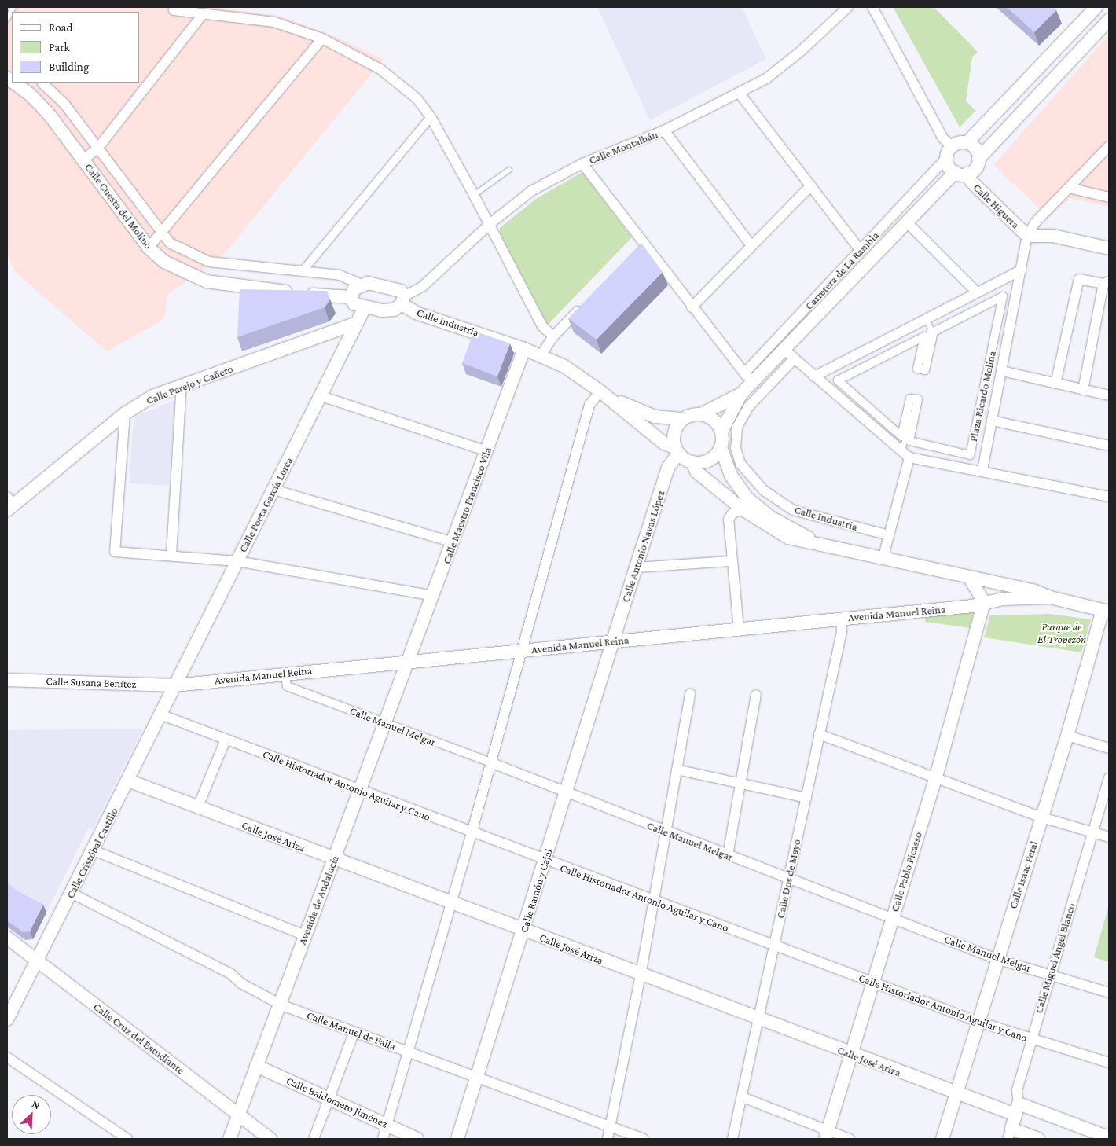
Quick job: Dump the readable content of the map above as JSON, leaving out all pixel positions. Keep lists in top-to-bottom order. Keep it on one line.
{"streets":{"street":["Calle Montalbán","Calle Cuesta del Molino","Calle Higuera","Carretera de La Rambla","Calle Industria","Calle Parejo y Cañero","Plaza Ricardo Molina","Calle Poeta García Lorca","Calle Maestro Francisco Vila","Calle Antonio Navas López","Avenida Manuel Reina","Calle Susana Benítez","Calle Manuel Melgar","Calle Historiador Antonio Aguilar y Cano","Calle José Ariza","Calle Cristóbal Castillo","Calle Pablo Picasso","Calle Isaac Peral","Calle Dos de Mayo","Calle Ramón y Cajal","Avenida de Andalucía","Calle Miguel Ángel Blanco","Calle Manuel de Falla","Calle Cruz del Estudiante","Calle Baldomero Jiménez"]},"crossings":[["Calle Montalbán","Calle Industria"],["Calle Cuesta del Molino","Calle Industria"],["Calle Higuera","Carretera de La Rambla"],["Calle Higuera","Plaza Ricardo Molina"],["Carretera de La Rambla","Calle Industria"],["Carretera de La Rambla","Calle Antonio Navas López"],["Calle Industria","Calle Maestro Francisco Vila"],["Calle Industria","Calle Antonio Navas López"],["Calle Industria","Avenida Manuel Reina"],["Calle Parejo y Cañero","Calle Poeta García Lorca"],["Calle Poeta García Lorca","Avenida Manuel Reina"],["Calle Poeta García Lorca","Calle Susana Benítez"],["Calle Poeta García Lorca","Calle Cristóbal Castillo"],["Calle Maestro Francisco Vila","Avenida Manuel Reina"],["Calle Maestro Francisco Vila","Avenida de Andalucía"],["Calle Antonio Navas López","Avenida Manuel Reina"],["Calle Antonio Navas López","Calle Ramón y Cajal"],["Avenida Manuel Reina","Calle Susana Benítez"],["Avenida Manuel Reina","Calle Manuel Melgar"],["Avenida Manuel Reina","Calle Cristóbal Castillo"],["Avenida Manuel Reina","Calle Pablo Picasso"],["Avenida Manuel Reina","Calle Dos de Mayo"],["Avenida Manuel Reina","Calle Ramón y Cajal"],["Avenida Manuel Reina","Avenida de Andalucía"],["Calle Susana Benítez","Calle Cristóbal Castillo"],["Calle Manuel Melgar","Calle Pablo Picasso"],["Calle Manuel Melgar","Calle Isaac Peral"],["Calle Manuel Melgar","Calle Dos de Mayo"],["Calle Manuel Melgar","Calle Ramón y Cajal"],["Calle Manuel Melgar","Avenida de Andalucía"],["Calle Manuel Melgar","Calle Miguel Ángel Blanco"],["Calle Historiador Antonio Aguilar y Cano","Calle Cristóbal Castillo"],["Calle Historiador Antonio Aguilar y Cano","Calle Pablo Picasso"],["Calle Historiador Antonio Aguilar y Cano","Calle Isaac Peral"],["Calle Historiador Antonio Aguilar y Cano","Calle Dos de Mayo"],["Calle Historiador Antonio Aguilar y Cano","Calle Ramón y Cajal"],["Calle Historiador Antonio Aguilar y Cano","Avenida de Andalucía"],["Calle Historiador Antonio Aguilar y Cano","Calle Miguel Ángel Blanco"],["Calle José Ariza","Calle Cristóbal Castillo"],["Calle José Ariza","Calle Pablo Picasso"],["Calle José Ariza","Calle Isaac Peral"],["Calle José Ariza","Calle Dos de Mayo"],["Calle José Ariza","Calle Ramón y Cajal"],["Calle José Ariza","Avenida de Andalucía"],["Calle José Ariza","Calle Miguel Ángel Blanco"],["Calle Cristóbal Castillo","Calle Manuel de Falla"],["Calle Cristóbal Castillo","Calle Cruz del Estudiante"],["Calle Ramón y Cajal","Calle Manuel de Falla"],["Avenida de Andalucía","Calle Manuel de Falla"],["Avenida de Andalucía","Calle Cruz del Estudiante"],["Avenida de Andalucía","Calle Baldomero Jiménez"]],"parks":["Parque de El Tropezón"],"legend":["Road","Park","Building"],"north":"top right"}
